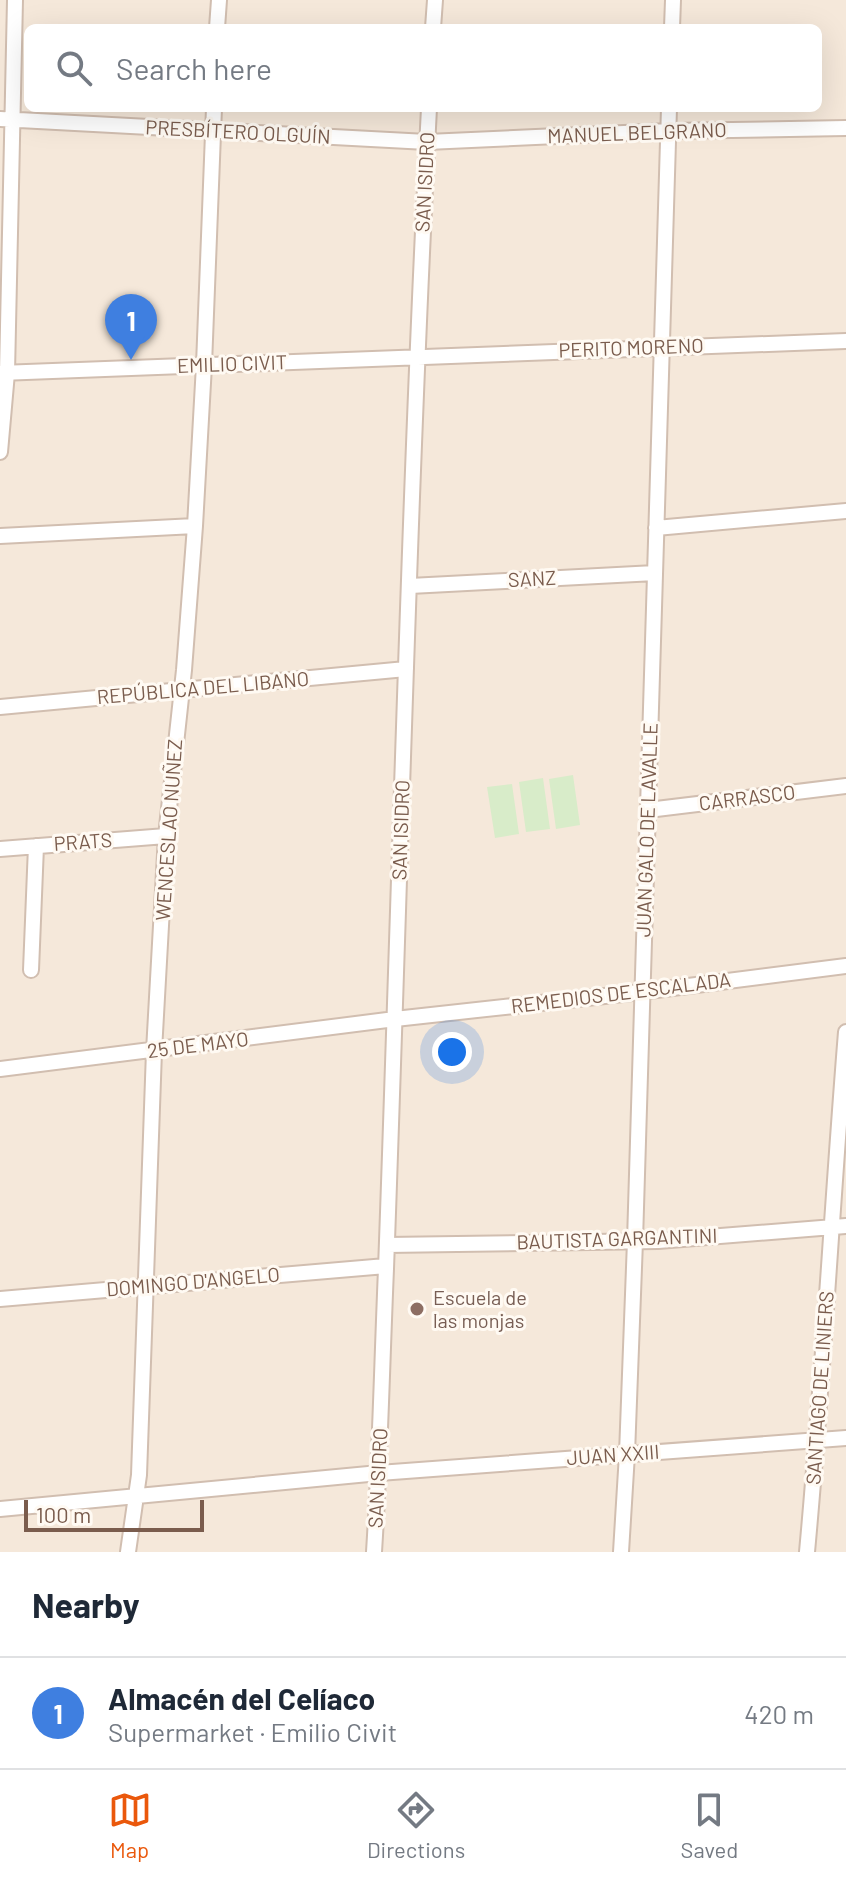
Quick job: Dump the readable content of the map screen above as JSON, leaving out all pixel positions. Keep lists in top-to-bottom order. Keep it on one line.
{"streets":{"street":["PRESBÍTERO OLGUÍN","MANUEL BELGRANO","SAN ISIDRO","PERITO MORENO","EMILIO CIVIT","SANZ","REPÚBLICA DEL LIBANO","CARRASCO","WENCESLAO NUÑEZ","JUAN GALO DE LAVALLE","PRATS","REMEDIOS DE ESCALADA","25 DE MAYO","BAUTISTA GARGANTINI","DOMINGO D'ANGELO","SANTIAGO DE LINIERS","JUAN XXIII"]},"crossings":[["PRESBÍTERO OLGUÍN","MANUEL BELGRANO"],["PRESBÍTERO OLGUÍN","SAN ISIDRO"],["PRESBÍTERO OLGUÍN","WENCESLAO NUÑEZ"],["MANUEL BELGRANO","SAN ISIDRO"],["MANUEL BELGRANO","JUAN GALO DE LAVALLE"],["SAN ISIDRO","PERITO MORENO"],["SAN ISIDRO","EMILIO CIVIT"],["SAN ISIDRO","SANZ"],["SAN ISIDRO","REPÚBLICA DEL LIBANO"],["SAN ISIDRO","REMEDIOS DE ESCALADA"],["SAN ISIDRO","25 DE MAYO"],["SAN ISIDRO","BAUTISTA GARGANTINI"],["SAN ISIDRO","DOMINGO D'ANGELO"],["SAN ISIDRO","JUAN XXIII"],["PERITO MORENO","EMILIO CIVIT"],["PERITO MORENO","JUAN GALO DE LAVALLE"],["EMILIO CIVIT","WENCESLAO NUÑEZ"],["SANZ","JUAN GALO DE LAVALLE"],["REPÚBLICA DEL LIBANO","WENCESLAO NUÑEZ"],["CARRASCO","JUAN GALO DE LAVALLE"],["WENCESLAO NUÑEZ","PRATS"],["WENCESLAO NUÑEZ","25 DE MAYO"],["WENCESLAO NUÑEZ","DOMINGO D'ANGELO"],["WENCESLAO NUÑEZ","JUAN XXIII"],["JUAN GALO DE LAVALLE","REMEDIOS DE ESCALADA"],["JUAN GALO DE LAVALLE","BAUTISTA GARGANTINI"],["JUAN GALO DE LAVALLE","JUAN XXIII"],["REMEDIOS DE ESCALADA","25 DE MAYO"],["BAUTISTA GARGANTINI","SANTIAGO DE LINIERS"],["SANTIAGO DE LINIERS","JUAN XXIII"]],"places":["Escuela de las monjas"],"scale_bar":"100 m","page":{"search":"Search here","pins":"1","scale":"100 m","heading":"Nearby","list":[{"mark":"1","name":"Almacén del Celíaco","note":"Supermarket · Emilio Civit","value":"420 m"}],"nav":["Map","Directions","Saved"]}}
